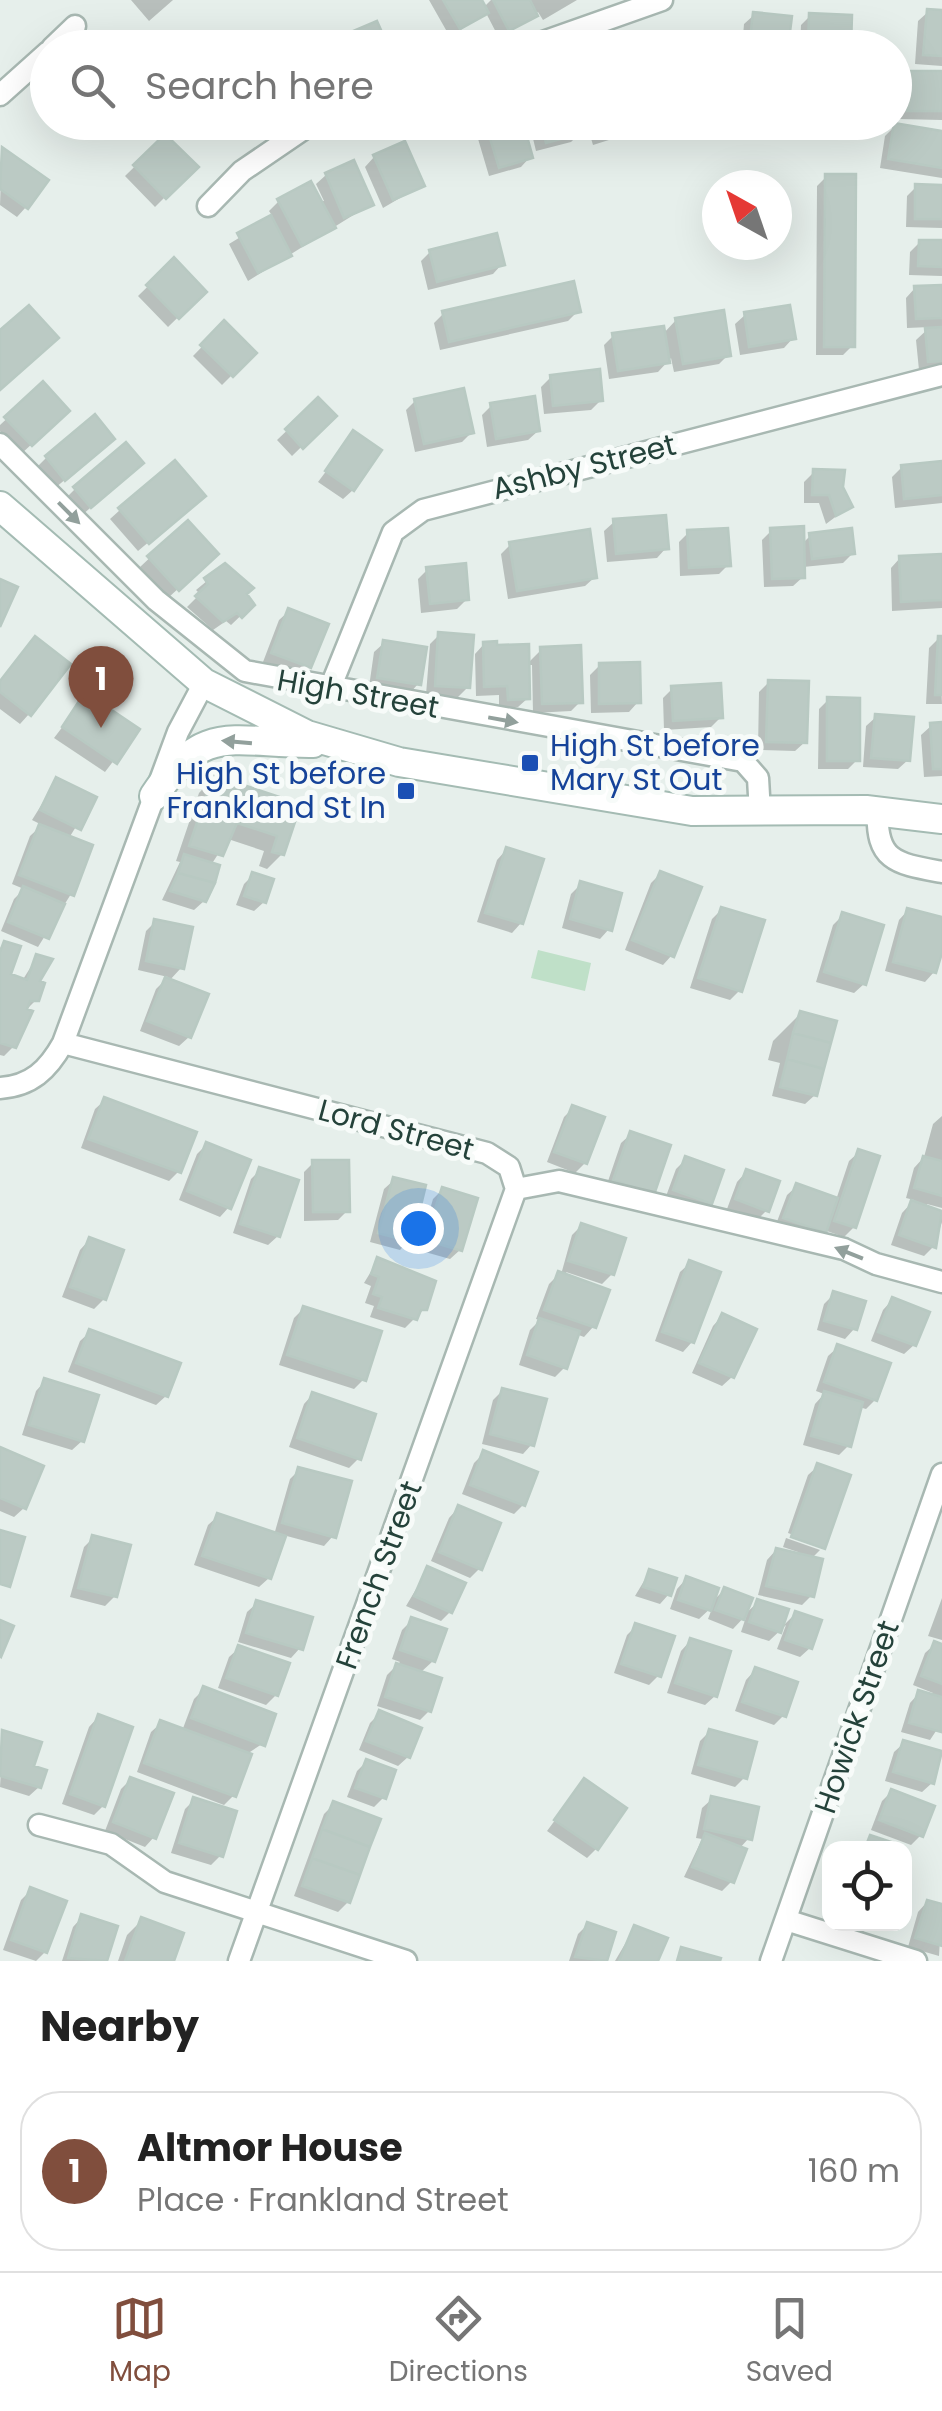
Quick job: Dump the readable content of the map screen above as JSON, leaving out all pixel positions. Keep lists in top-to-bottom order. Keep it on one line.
{"streets":{"main road":["High Street"],"street":["Ashby Street","Lord Street","French Street","Howick Street"]},"crossings":[["Ashby Street","High Street"],["Lord Street","French Street"]],"one_way":["High Street"],"places":{"transit":["High St before Mary St Out","High St before Frankland St In"]},"north":"top left","page":{"search":"Search here","pins":"1","heading":"Nearby","list":[{"mark":"1","name":"Altmor House","note":"Place · Frankland Street","value":"160 m"}],"nav":["Map","Directions","Saved"]}}
